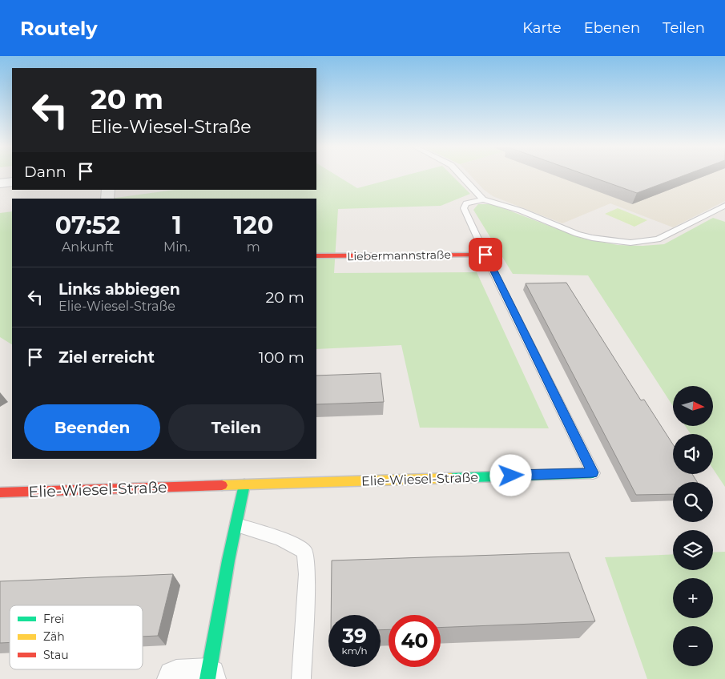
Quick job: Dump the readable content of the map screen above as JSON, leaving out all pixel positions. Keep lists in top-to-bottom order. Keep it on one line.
{"streets":{"street":["Liebermannstraße","Elie-Wiesel-Straße"]},"crossings":[["Liebermannstraße","Elie-Wiesel-Straße"]],"legend":["Frei","Zäh","Stau"],"north":"right","page":{"header":"Routely","nav":["Karte","Ebenen","Teilen"],"turn":["20 m","Elie-Wiesel-Straße"],"then":"Dann","eta":["07:52","Ankunft","1","Min.","120","m"],"list":[{"name":"Links abbiegen","note":"Elie-Wiesel-Straße","value":"20 m"},{"name":"Ziel erreicht","value":"100 m"}],"map_buttons":["+","−"],"buttons":["Beenden","Teilen"],"speed":"39 km/h","limit":"40"}}
